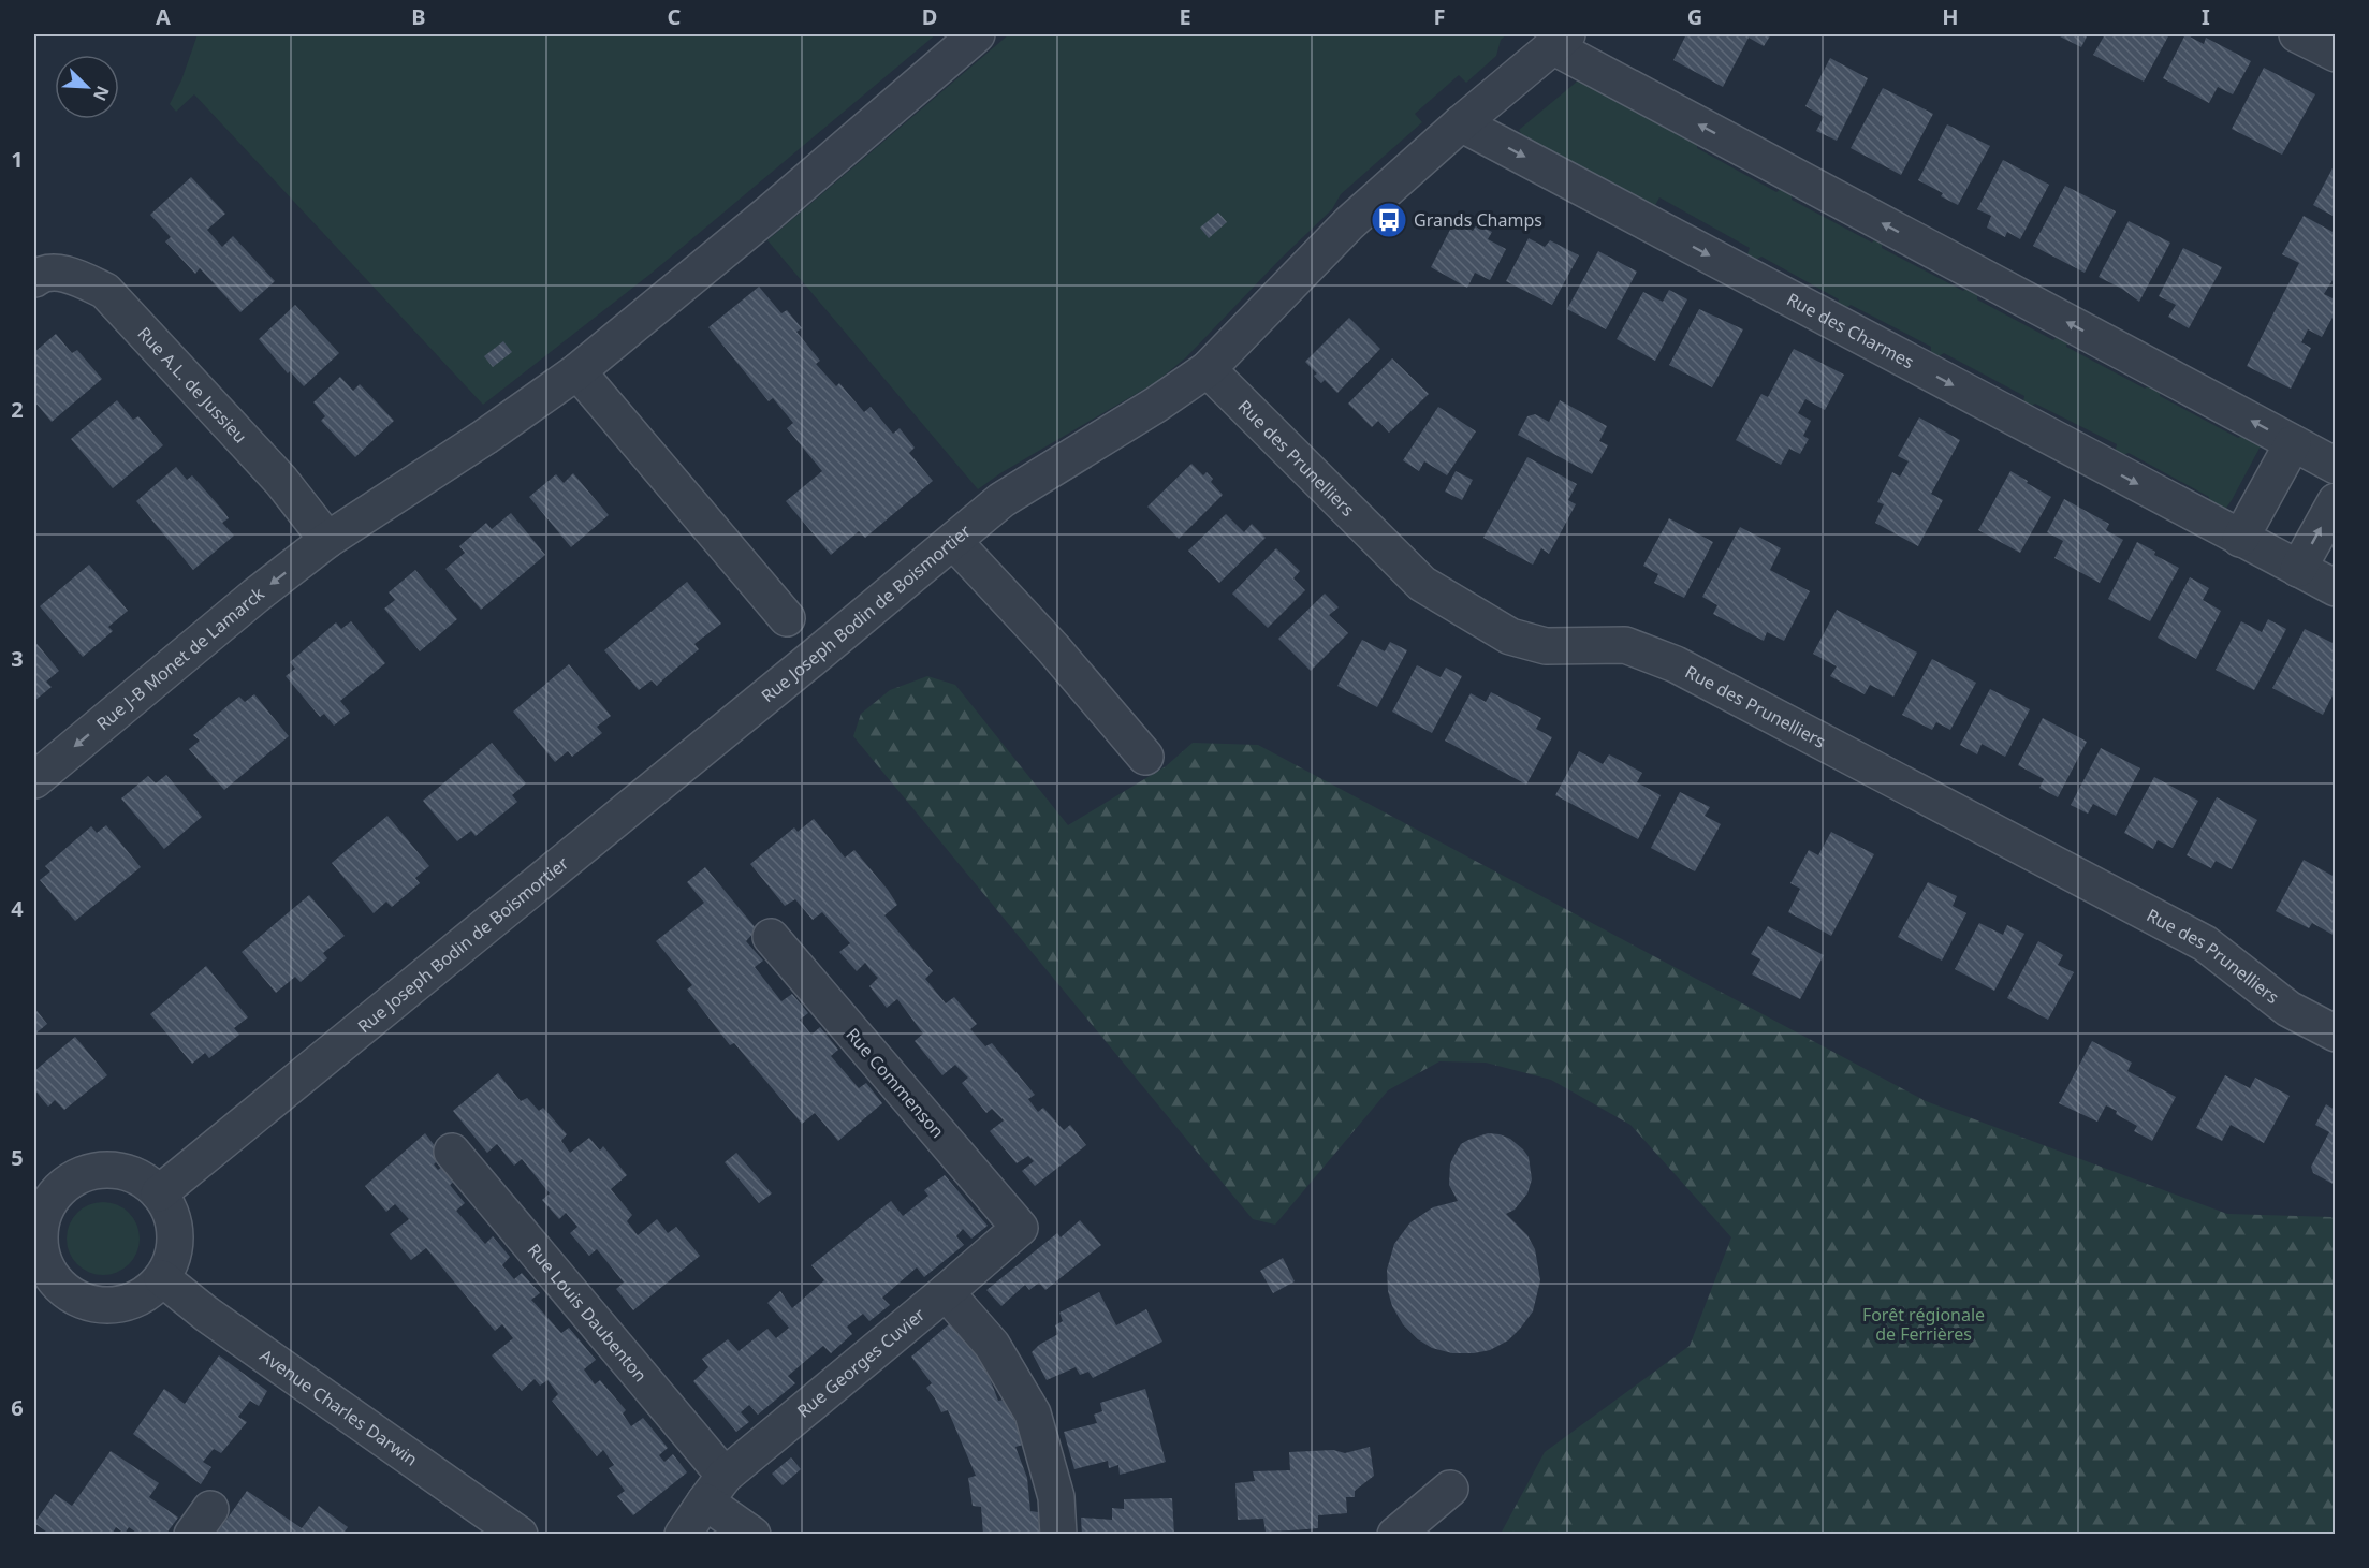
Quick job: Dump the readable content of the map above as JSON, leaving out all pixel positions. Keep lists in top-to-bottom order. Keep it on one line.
{"streets":{"street":["Rue des Charmes","Rue A.L. de Jussieu","Rue des Prunelliers","Rue Joseph Bodin de Boismortier","Rue J-B Monet de Lamarck","Rue Commenson","Rue Louis Daubenton","Rue Georges Cuvier","Avenue Charles Darwin"]},"crossings":[["Rue des Charmes","Rue Joseph Bodin de Boismortier"],["Rue A.L. de Jussieu","Rue J-B Monet de Lamarck"],["Rue des Prunelliers","Rue Joseph Bodin de Boismortier"],["Rue Joseph Bodin de Boismortier","Avenue Charles Darwin"],["Rue Commenson","Rue Georges Cuvier"],["Rue Louis Daubenton","Rue Georges Cuvier"]],"parks":["Forêt régionale de Ferrières"],"places":{"bus stop":["Grands Champs"]},"north":"bottom right","grid":{"columns":["A","B","C","D","E","F","G","H","I"],"rows":["1","2","3","4","5","6"]}}
